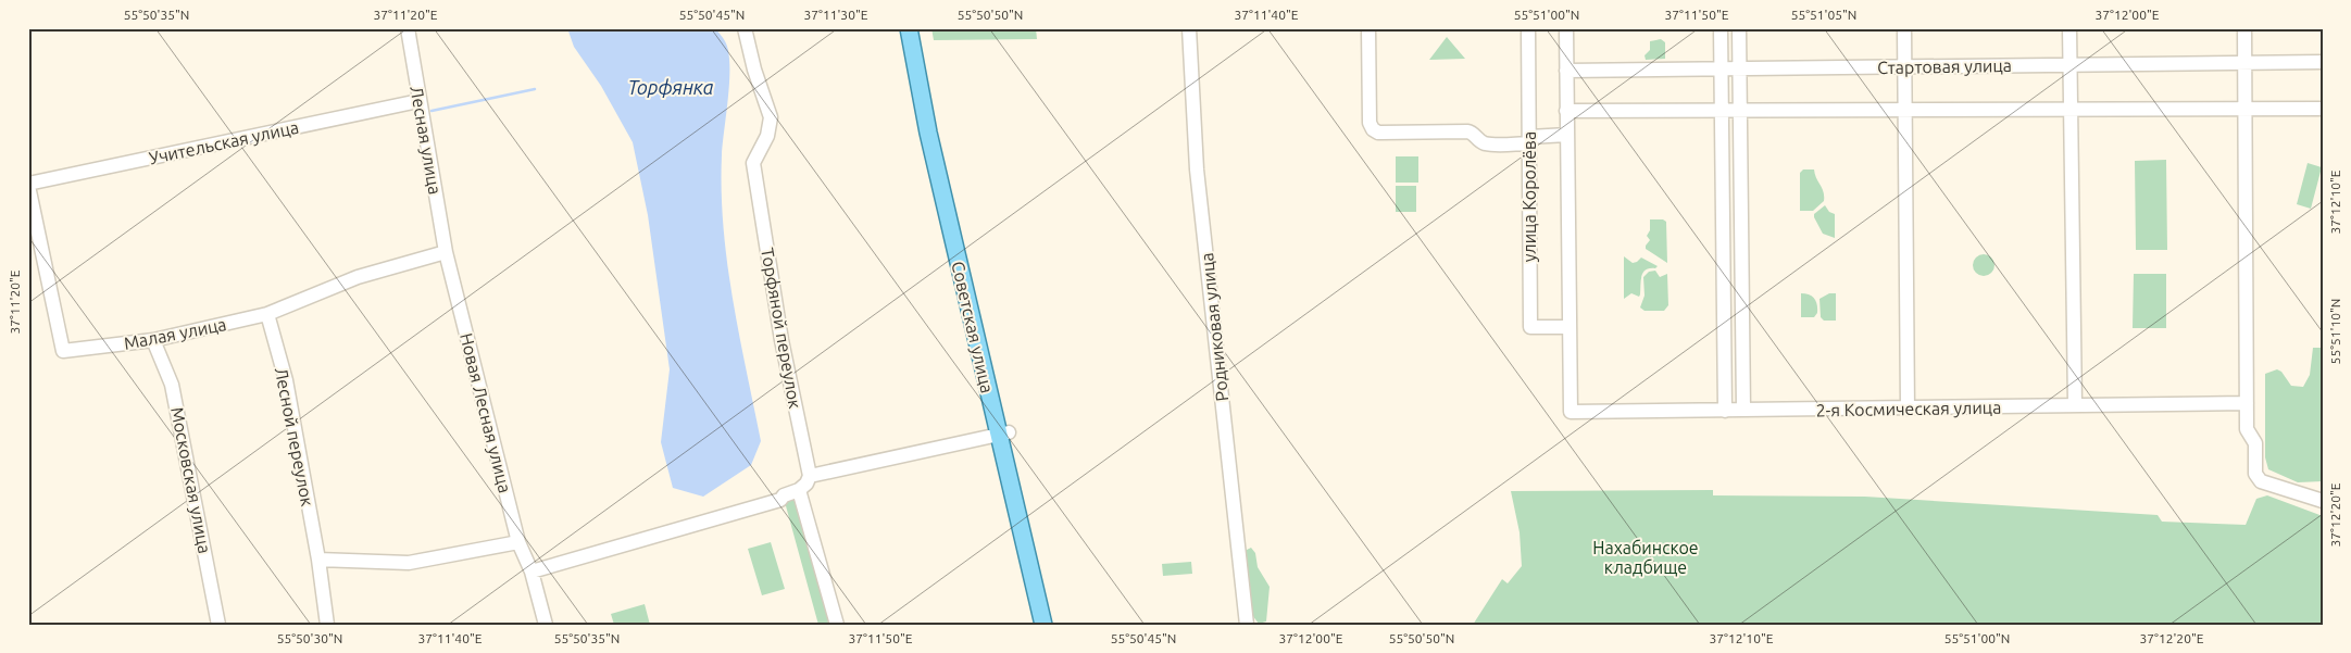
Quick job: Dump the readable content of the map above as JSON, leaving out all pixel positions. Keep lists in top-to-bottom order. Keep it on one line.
{"streets":{"main road":["Советская улица"],"street":["Стартовая улица","Лесная улица","Учительская улица","улица Королёва","Родниковая улица","Торфяной переулок","Малая улица","2-я Космическая улица","Новая Лесная улица","Лесной переулок","Московская улица"]},"crossings":[["Лесная улица","Учительская улица"],["Лесная улица","Малая улица"],["Лесная улица","Новая Лесная улица"],["Учительская улица","Малая улица"],["улица Королёва","2-я Космическая улица"],["Малая улица","Новая Лесная улица"],["Малая улица","Лесной переулок"],["Малая улица","Московская улица"]],"water":["Торфянка"],"parks":["Нахабинское кладбище"],"coordinates":["55°50'35\"N","37°11'20\"E","55°50'45\"N","37°11'30\"E","55°50'50\"N","37°11'40\"E","55°51'00\"N","37°11'50\"E","55°51'05\"N","37°12'00\"E","37°12'10\"E","55°51'10\"N","37°12'20\"E","55°50'30\"N"]}
